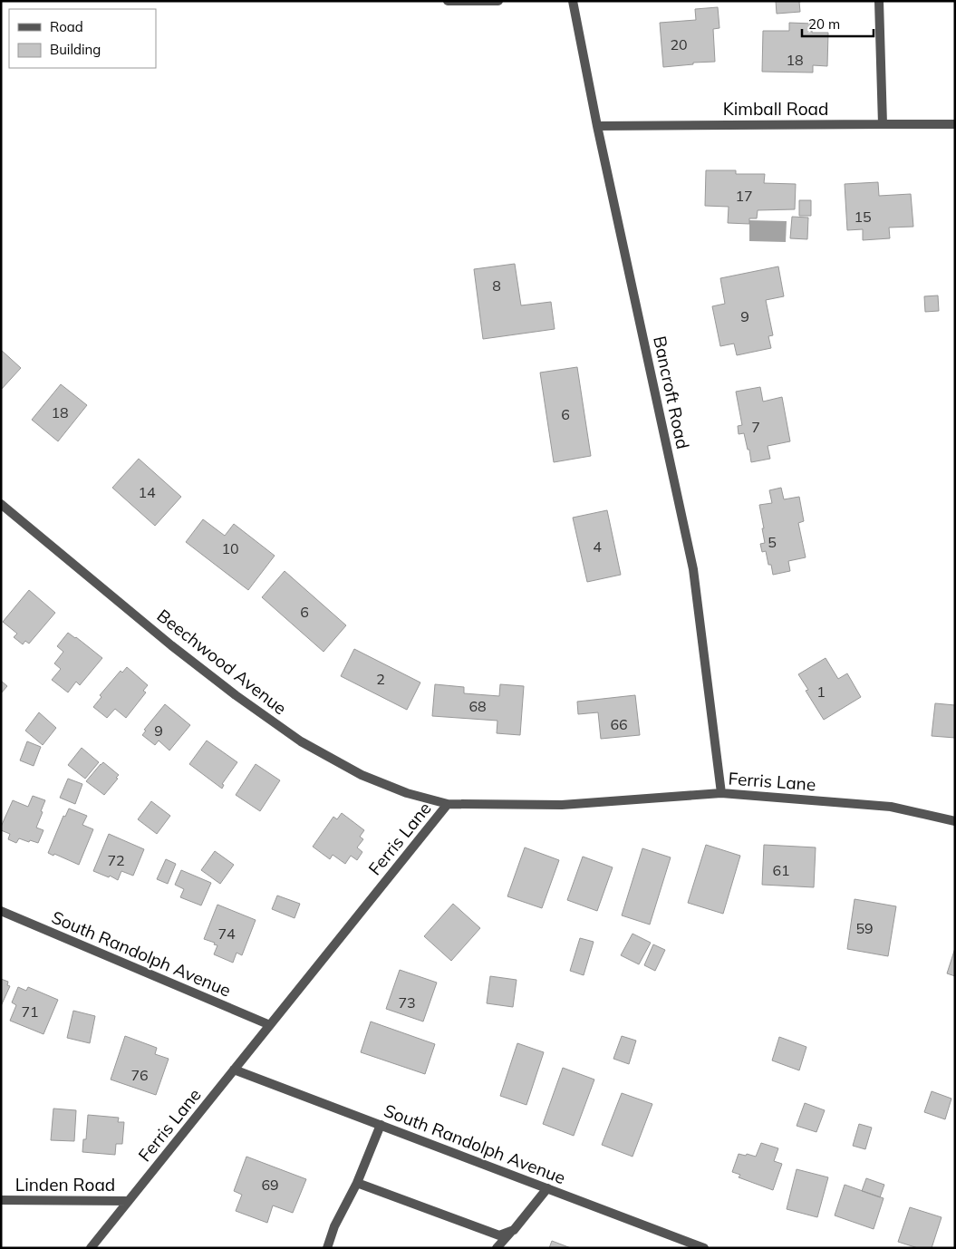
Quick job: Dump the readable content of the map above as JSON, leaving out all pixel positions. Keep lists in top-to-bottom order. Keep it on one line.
{"streets":{"street":["Kimball Road","Bancroft Road","Beechwood Avenue","Ferris Lane","South Randolph Avenue","Linden Road"]},"crossings":[["Kimball Road","Bancroft Road"],["Bancroft Road","Ferris Lane"],["Beechwood Avenue","Ferris Lane"],["Ferris Lane","South Randolph Avenue"],["Ferris Lane","Linden Road"]],"house_numbers":["20","18","17","15","8","9","18","6","7","14","5","4","10","6","2","1","68","66","9","72","61","59","74","73","71","76","69"],"legend":["Road","Building"],"scale_bar":"20 m"}
